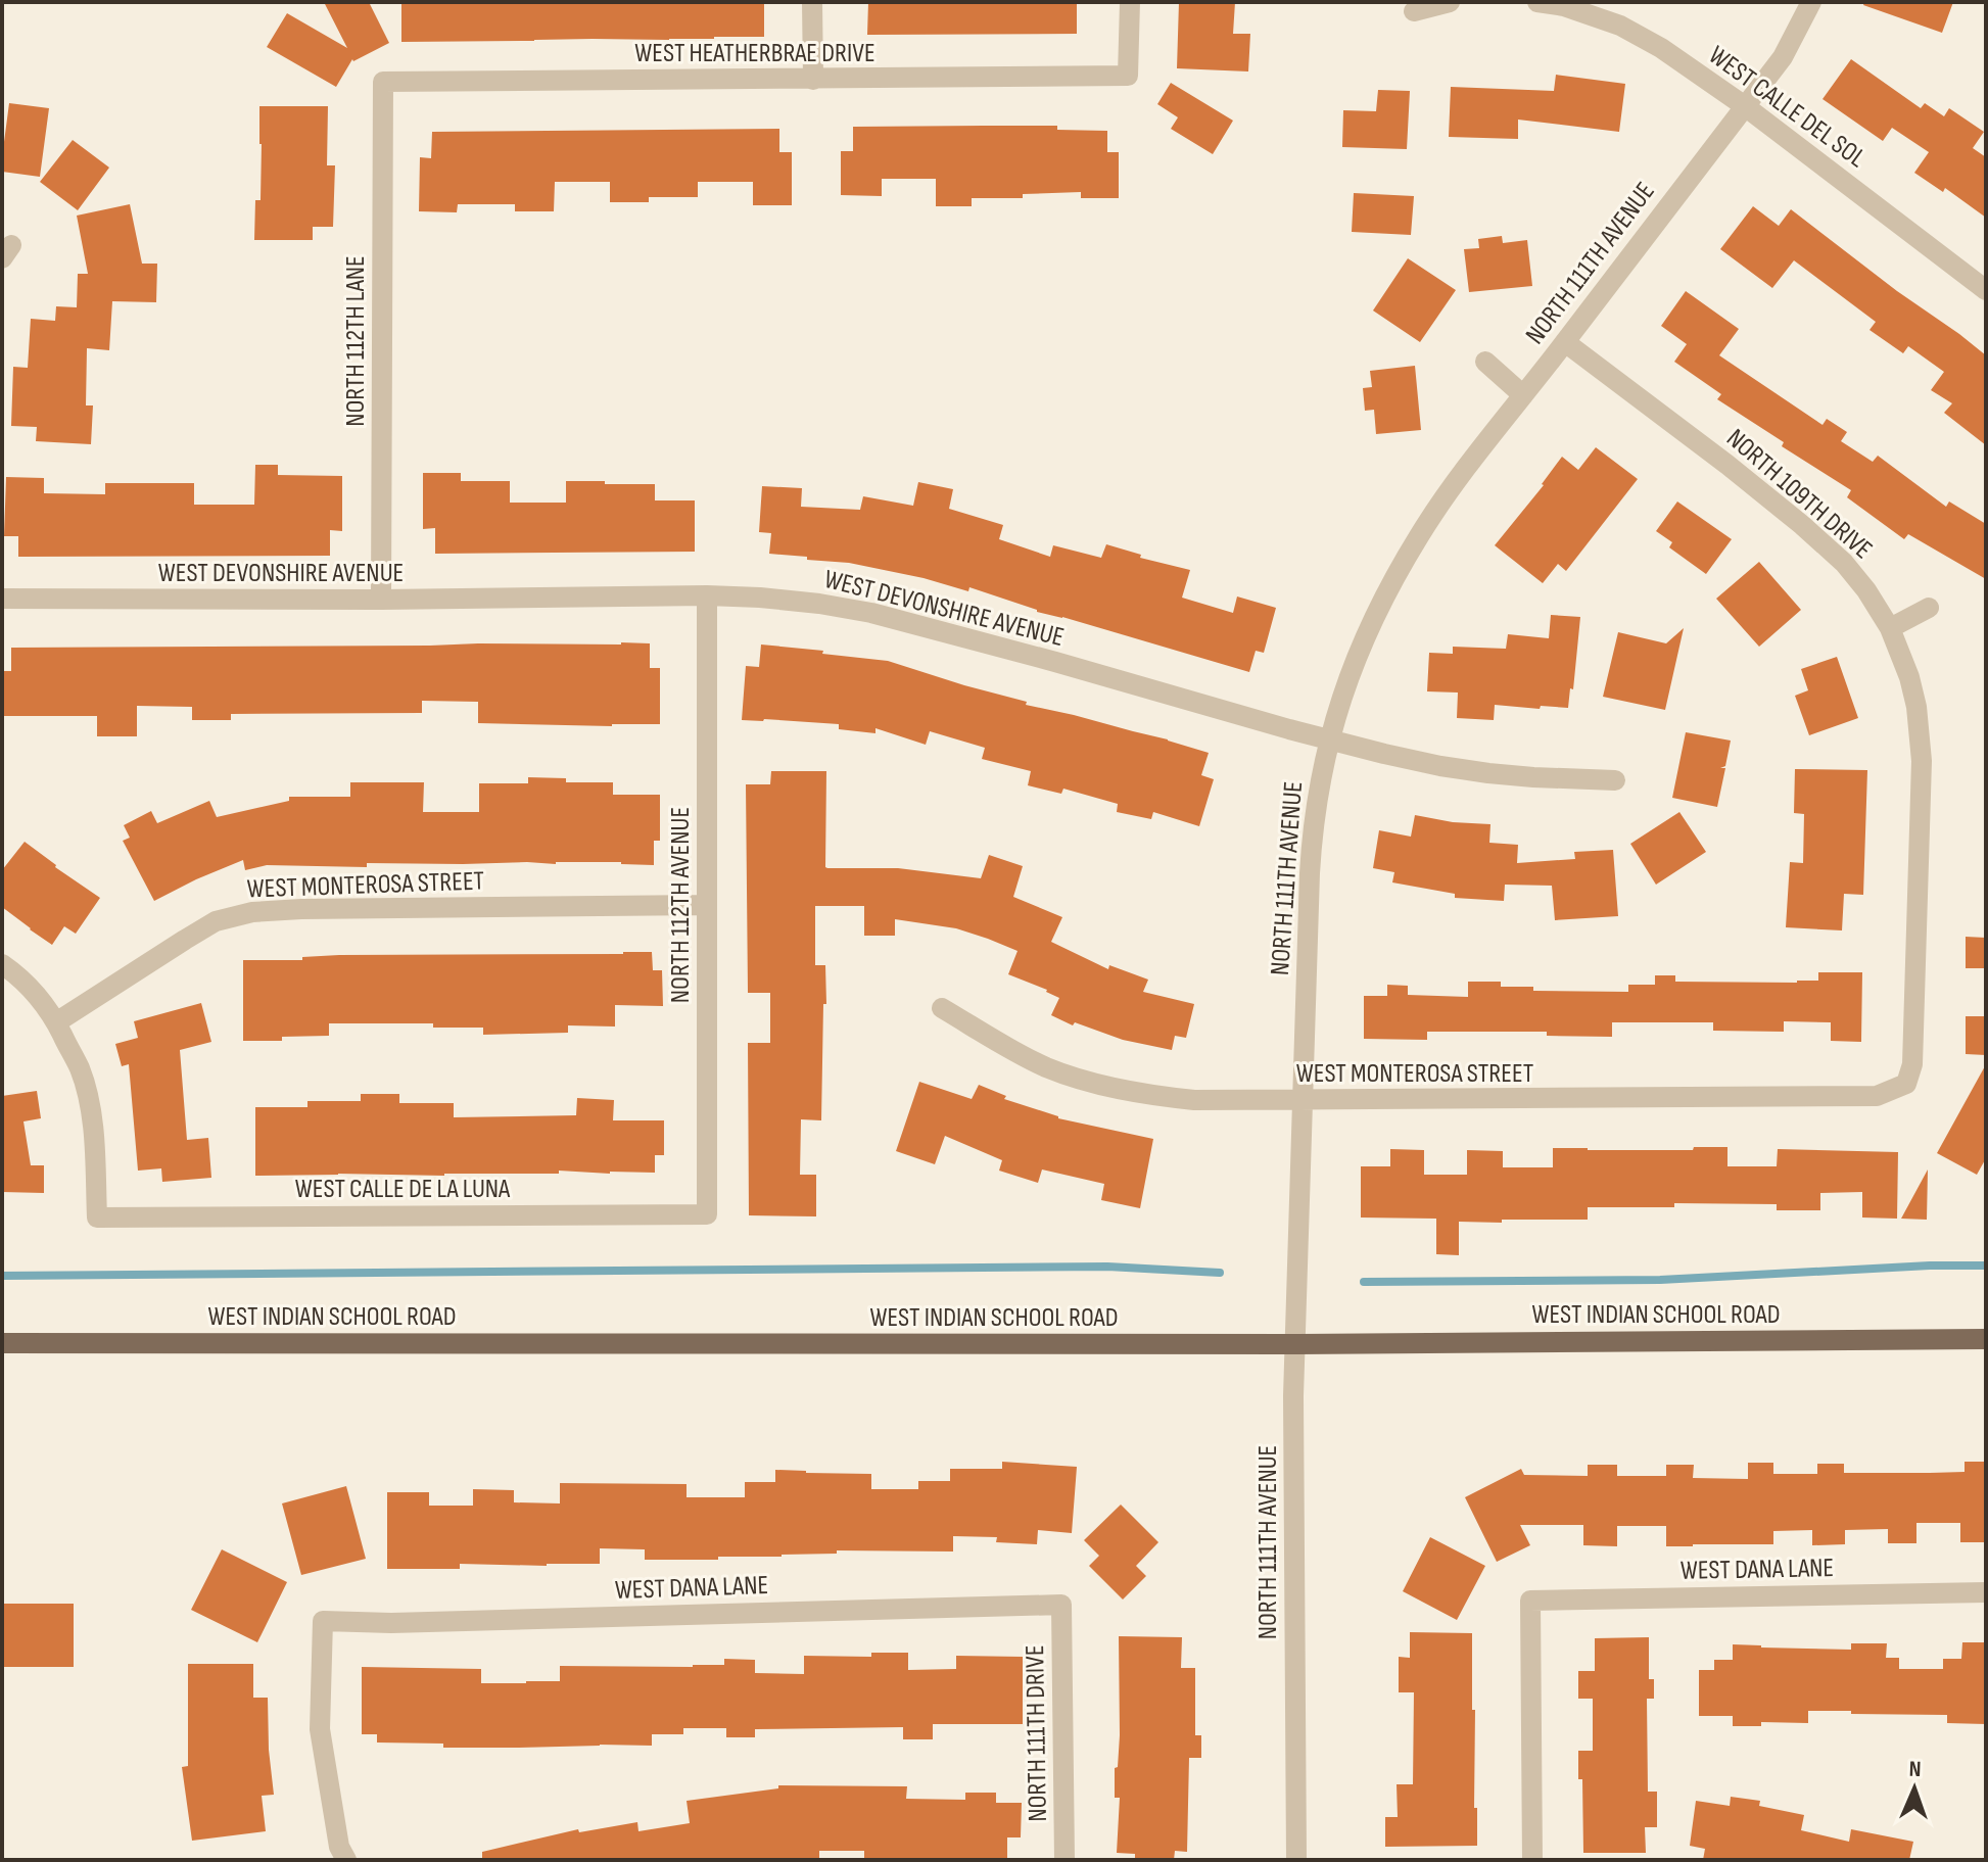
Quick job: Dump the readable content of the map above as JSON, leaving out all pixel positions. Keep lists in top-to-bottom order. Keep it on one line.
{"streets":{"main road":["WEST INDIAN SCHOOL ROAD"],"street":["WEST HEATHERBRAE DRIVE","WEST CALLE DEL SOL","NORTH 111TH AVENUE","NORTH 112TH LANE","NORTH 109TH DRIVE","WEST DEVONSHIRE AVENUE","WEST MONTEROSA STREET","NORTH 112TH AVENUE","WEST CALLE DE LA LUNA","WEST DANA LANE","NORTH 111TH DRIVE"]},"crossings":[["WEST HEATHERBRAE DRIVE","NORTH 112TH LANE"],["WEST CALLE DEL SOL","NORTH 111TH AVENUE"],["NORTH 111TH AVENUE","NORTH 109TH DRIVE"],["NORTH 111TH AVENUE","WEST DEVONSHIRE AVENUE"],["NORTH 111TH AVENUE","WEST MONTEROSA STREET"],["NORTH 111TH AVENUE","WEST INDIAN SCHOOL ROAD"],["NORTH 112TH LANE","WEST DEVONSHIRE AVENUE"],["NORTH 109TH DRIVE","WEST MONTEROSA STREET"],["WEST DEVONSHIRE AVENUE","NORTH 112TH AVENUE"],["WEST MONTEROSA STREET","NORTH 112TH AVENUE"],["WEST MONTEROSA STREET","WEST CALLE DE LA LUNA"],["NORTH 112TH AVENUE","WEST CALLE DE LA LUNA"],["WEST DANA LANE","NORTH 111TH DRIVE"]],"north":"top"}
